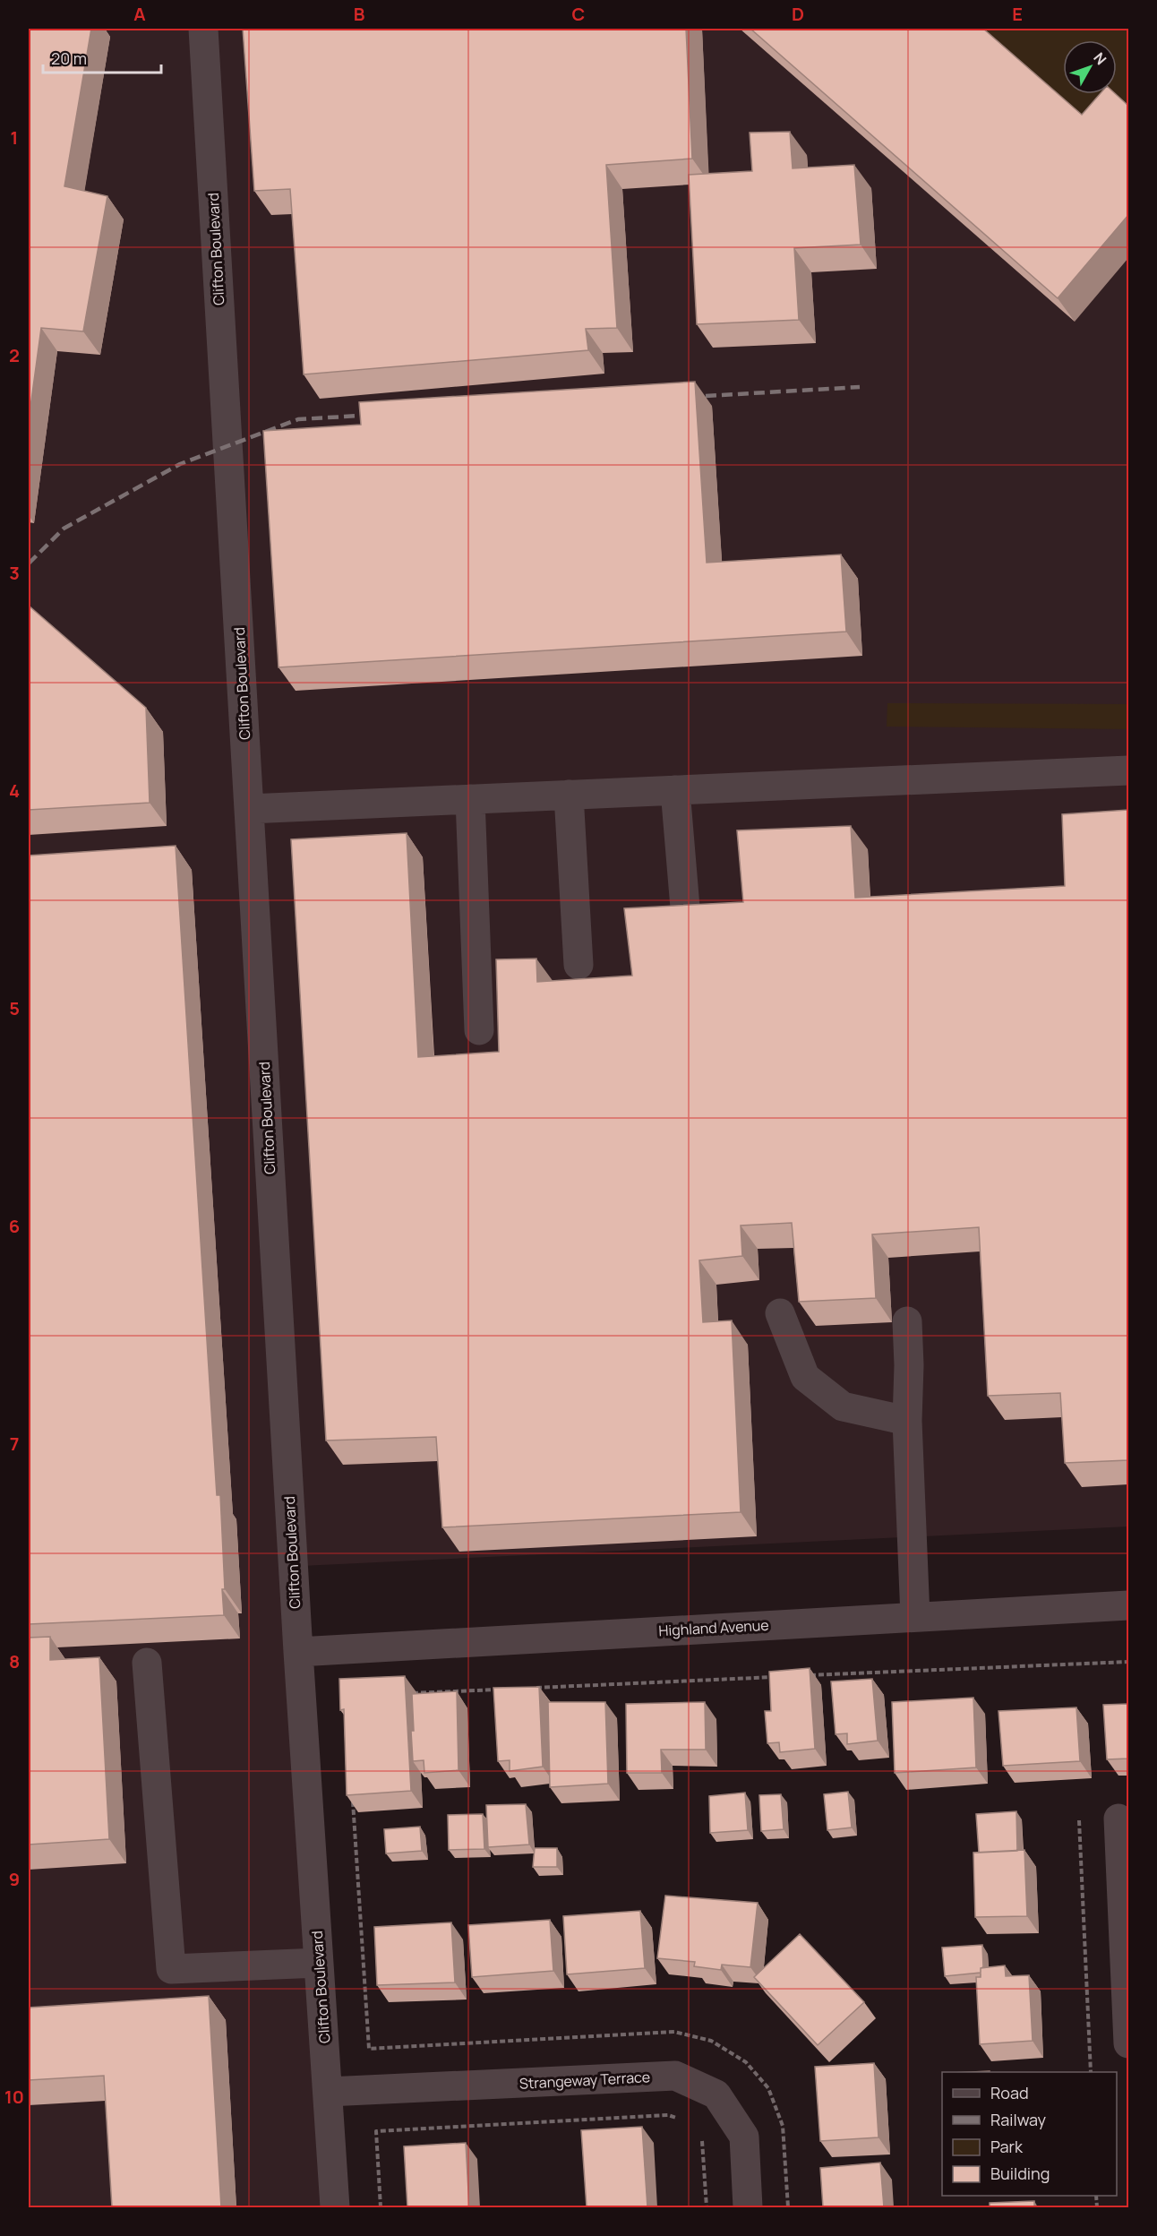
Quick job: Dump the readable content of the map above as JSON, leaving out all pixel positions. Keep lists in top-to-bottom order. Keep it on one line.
{"streets":{"street":["Clifton Boulevard","Highland Avenue","Strangeway Terrace"]},"crossings":[["Clifton Boulevard","Highland Avenue"],["Clifton Boulevard","Strangeway Terrace"]],"legend":["Road","Railway","Park","Building"],"scale_bar":"20 m","north":"top right","grid":{"columns":["A","B","C","D","E"],"rows":["1","2","3","4","5","6","7","8","9","10"]}}
